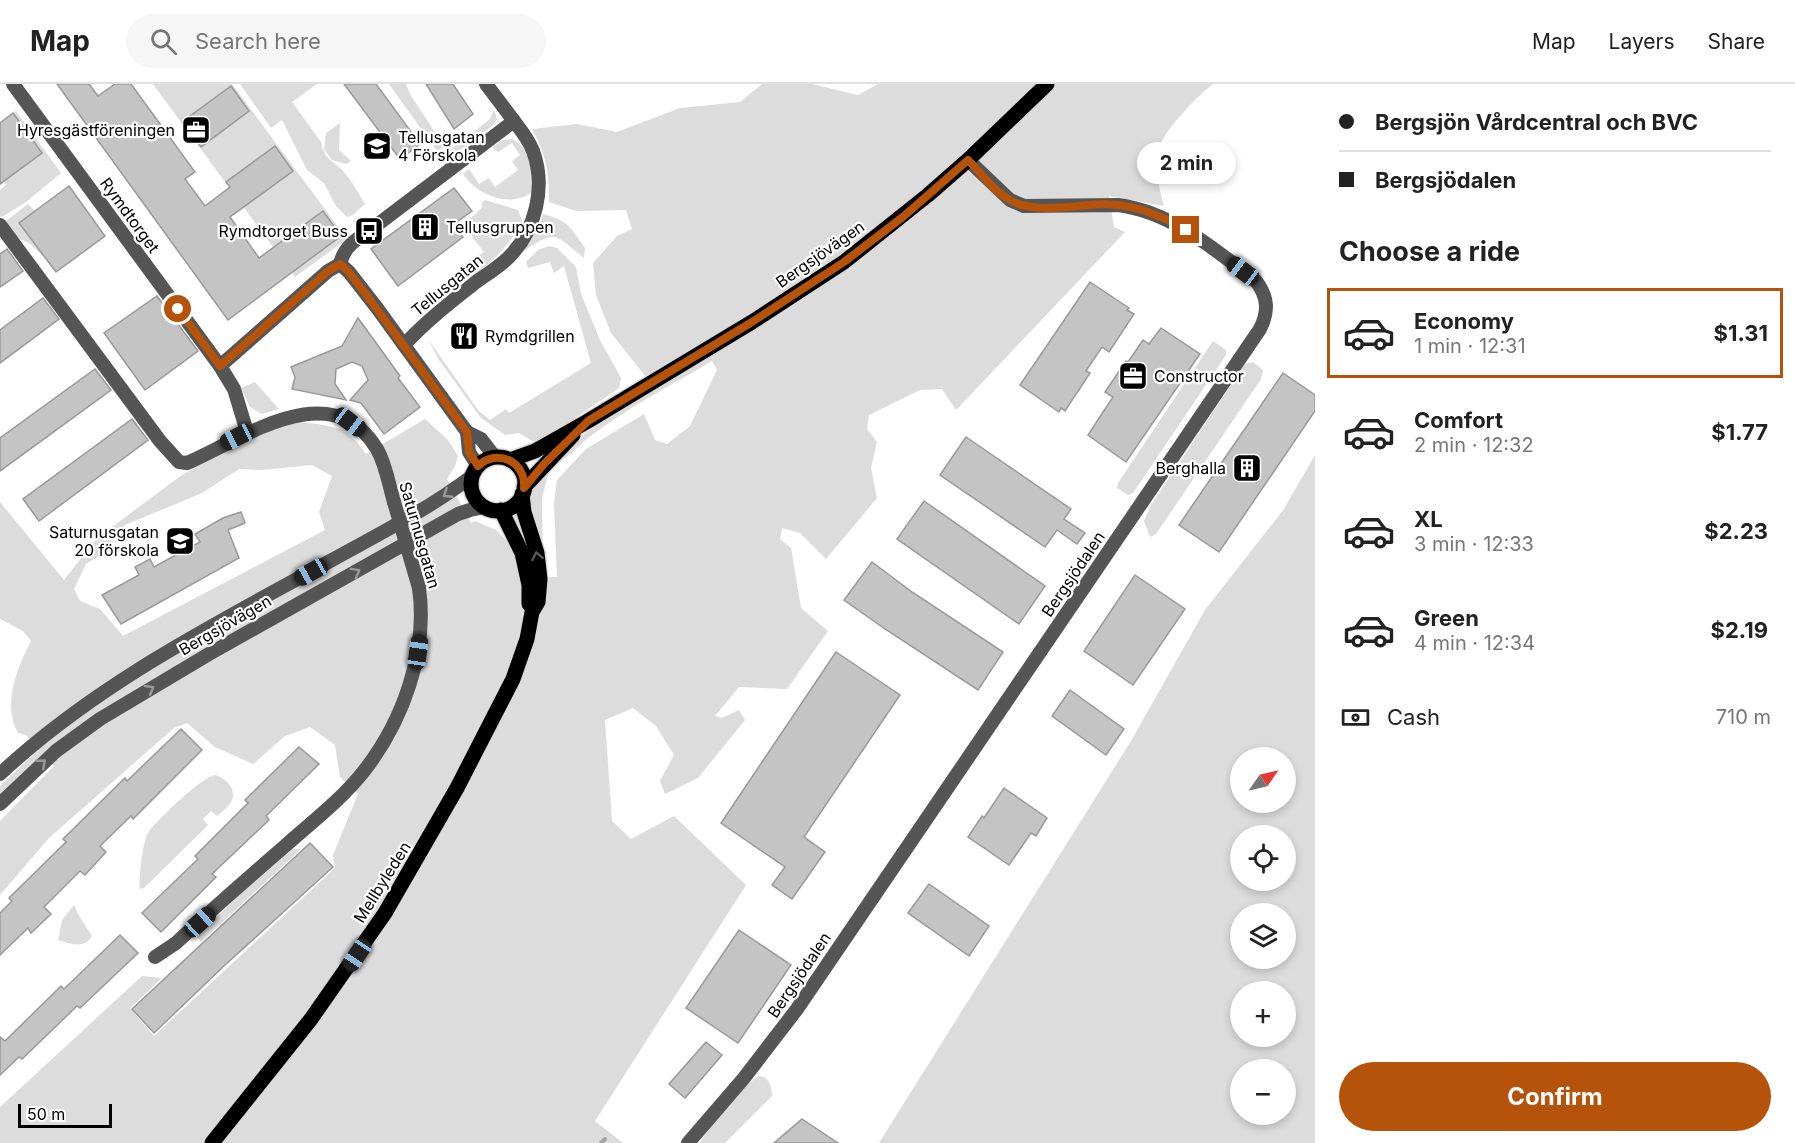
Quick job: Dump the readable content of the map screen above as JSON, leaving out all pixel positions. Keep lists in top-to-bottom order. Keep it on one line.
{"streets":{"main road":["Bergsjövägen","Mellbyleden"],"street":["Rymdtorget","Tellusgatan","Saturnusgatan","Bergsjödalen"]},"crossings":[["Rymdtorget","Saturnusgatan"],["Bergsjövägen","Bergsjödalen"],["Bergsjövägen","Mellbyleden"]],"places":{"office":["Hyresgästföreningen","Constructor"],"school or university":["Tellusgatan 4 Förskola","Saturnusgatan 20 förskola"],"building":["Tellusgruppen","Berghalla"],"bus stop":["Rymdtorget Buss"],"restaurant":["Rymdgrillen"]},"scale_bar":"50 m","north":"top right","page":{"header":"Map","search":"Search here","nav":["Map","Layers","Share"],"banner":["Bergsjön Vårdcentral och BVC","Bergsjödalen"],"bubble":"2 min","heading":"Choose a ride","list":[{"name":"Economy","note":"1 min · 12:31","value":"$1.31"},{"name":"Comfort","note":"2 min · 12:32","value":"$1.77"},{"name":"XL","note":"3 min · 12:33","value":"$2.23"},{"name":"Green","note":"4 min · 12:34","value":"$2.19"}],"pay":["Cash","710 m"],"map_buttons":["+","−"],"buttons":"Confirm","scale":"50 m"}}
